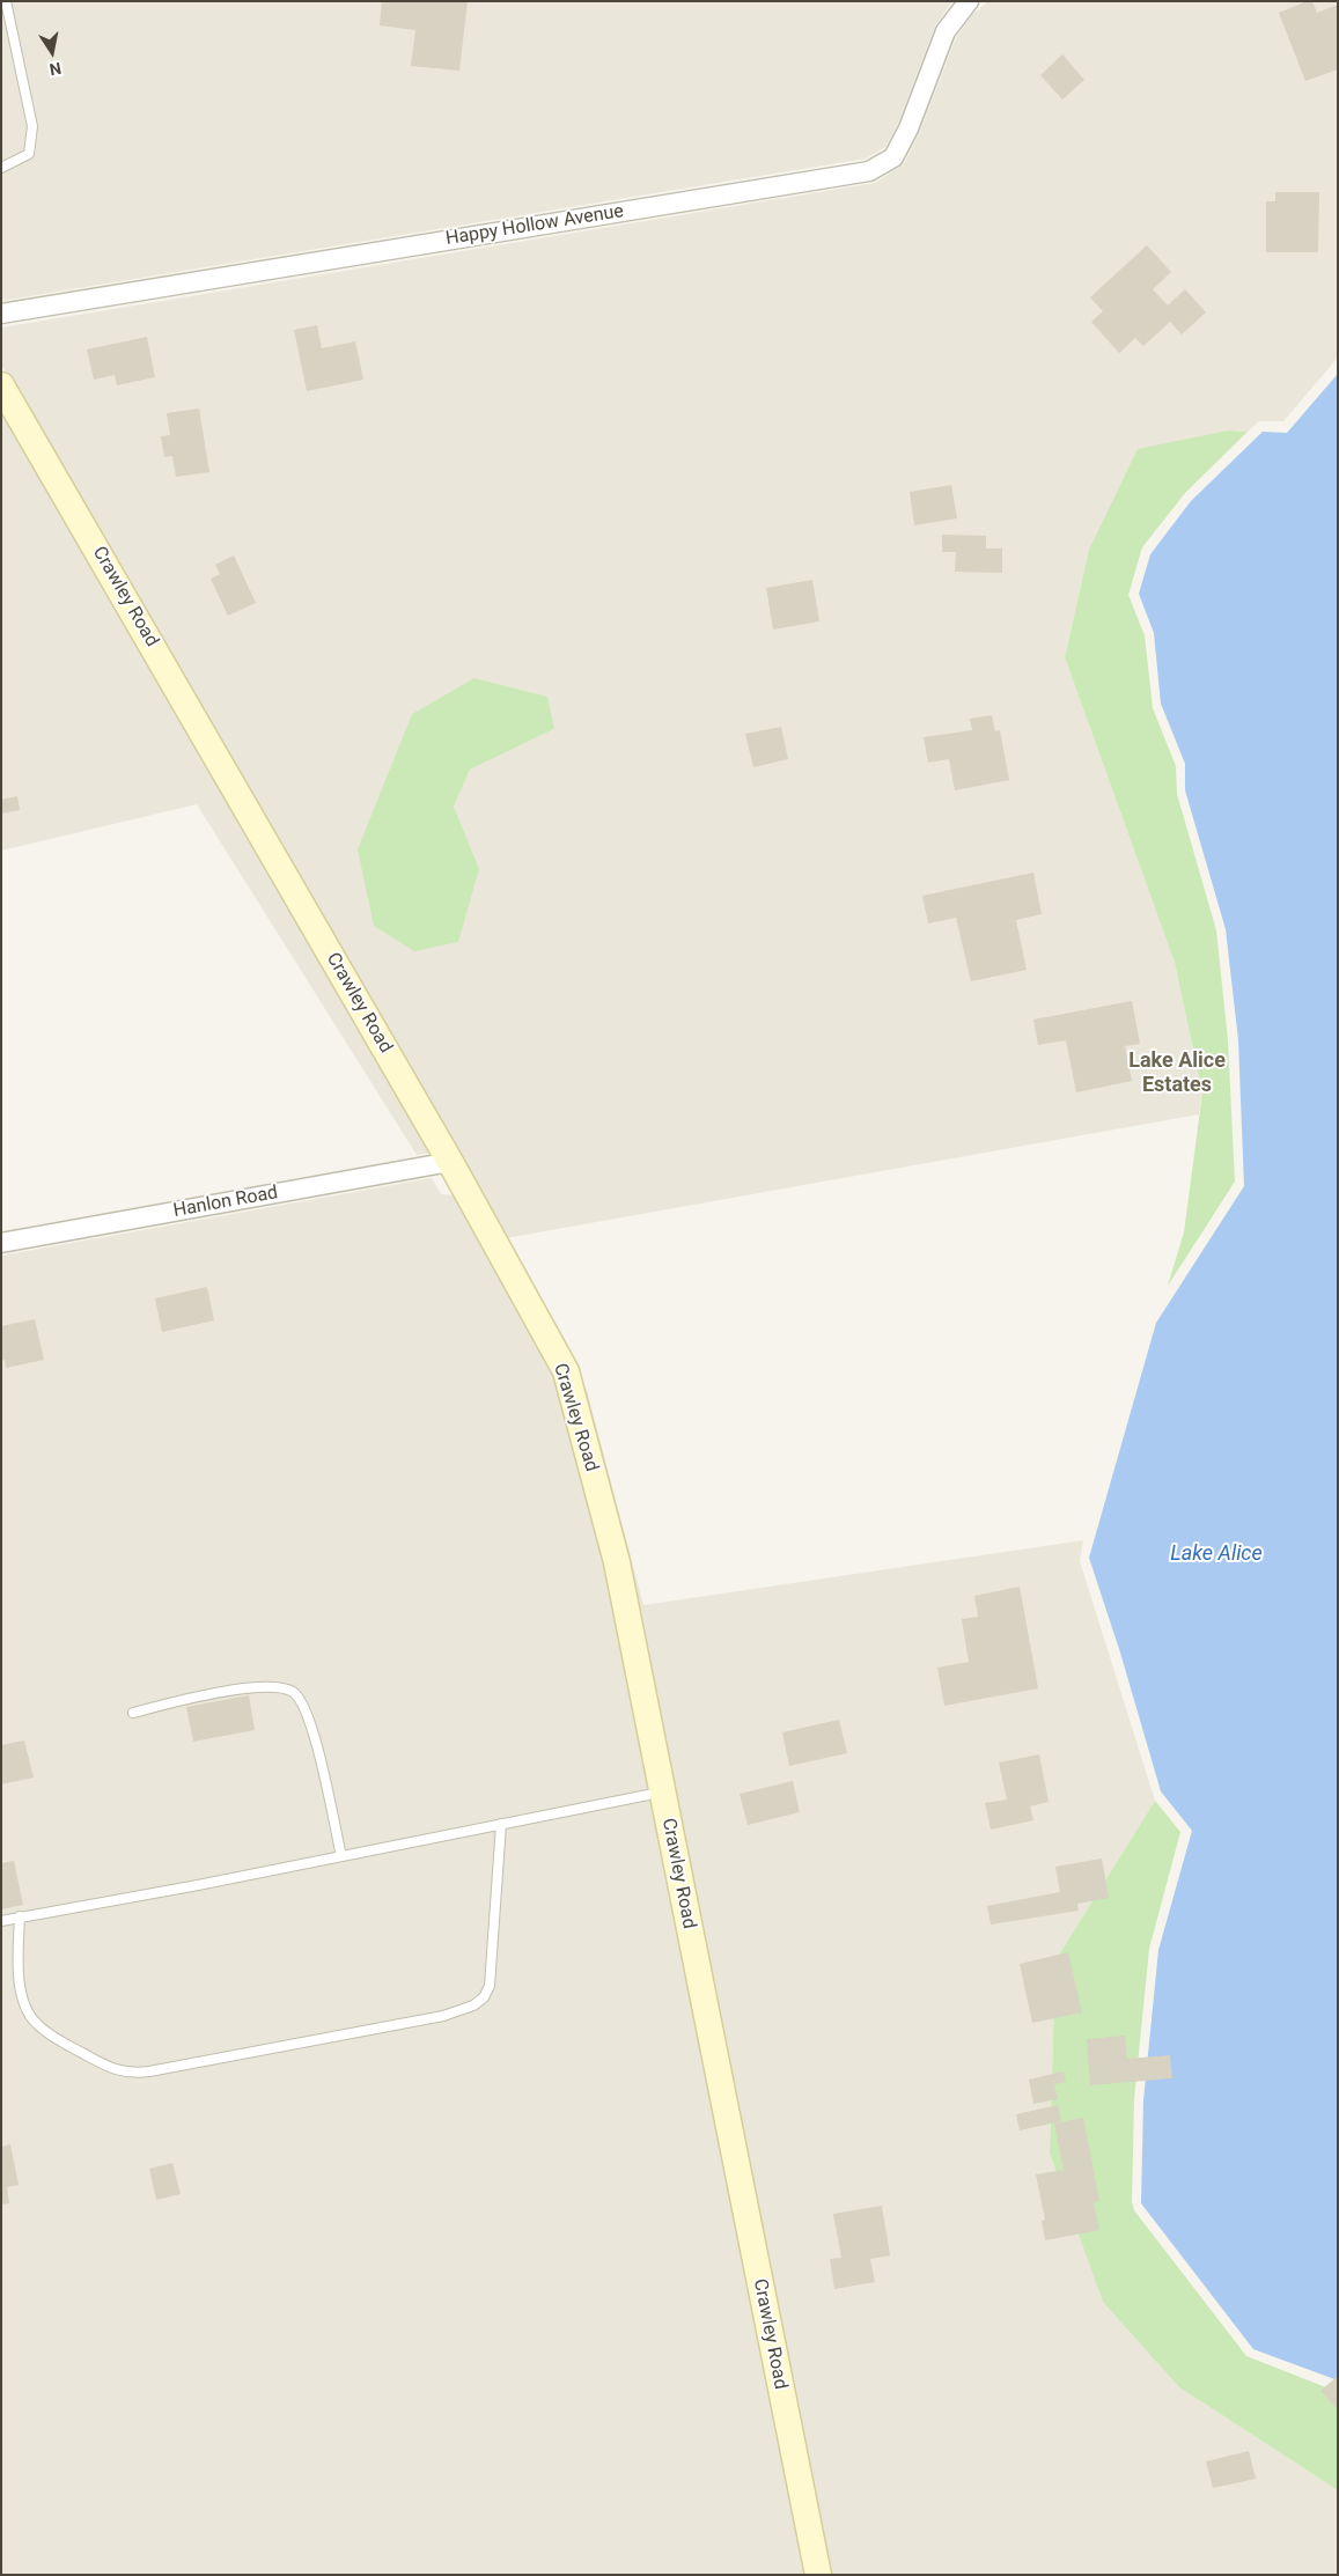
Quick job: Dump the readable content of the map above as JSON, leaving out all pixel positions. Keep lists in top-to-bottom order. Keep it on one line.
{"streets":{"street":["Happy Hollow Avenue","Crawley Road","Hanlon Road"]},"crossings":[["Crawley Road","Hanlon Road"]],"districts":["Lake Alice Estates"],"water":["Lake Alice"],"north":"bottom"}
